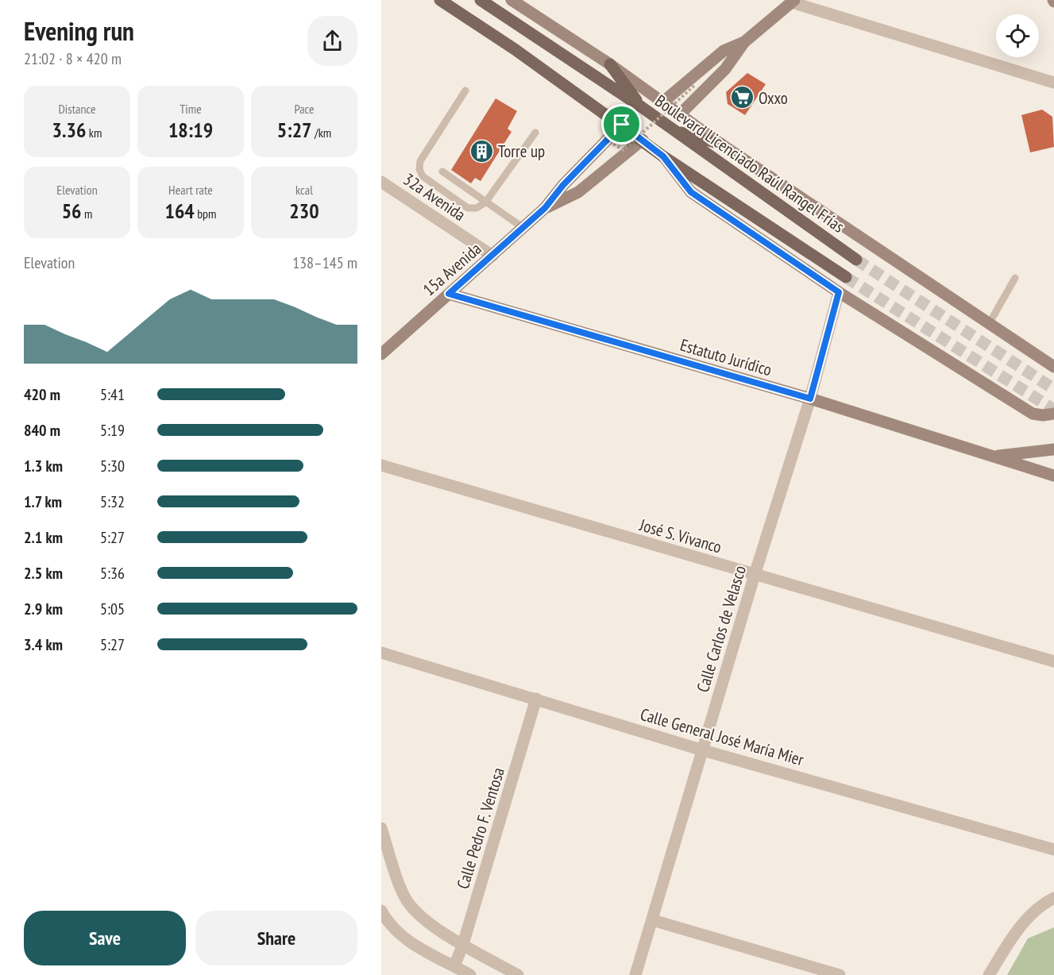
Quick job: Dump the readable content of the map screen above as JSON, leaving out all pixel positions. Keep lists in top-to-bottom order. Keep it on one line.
{"streets":{"main road":["Boulevard Licenciado Raúl Rangel Frías"],"street":["32a Avenida","15a Avenida","Estatuto Jurídico","José S. Vivanco","Calle Carlos de Velasco","Calle General José María Mier","Calle Pedro F. Ventosa"]},"crossings":[["32a Avenida","15a Avenida"],["15a Avenida","Estatuto Jurídico"],["Estatuto Jurídico","Calle Carlos de Velasco"],["José S. Vivanco","Calle Carlos de Velasco"],["Calle Carlos de Velasco","Calle General José María Mier"],["Calle General José María Mier","Calle Pedro F. Ventosa"]],"places":{"supermarket":["Oxxo"],"building":["Torre up"]},"page":{"heading":["Evening run","21:02 · 8 × 420 m"],"stats":[["Distance","3.36 km"],["Time","18:19"],["Pace","5:27 /km"],["Elevation","56 m"],["Heart rate","164 bpm"],["kcal","230"]],"chart":["Elevation","138–145 m"],"list":[{"name":"420 m","note":"5:41"},{"name":"840 m","note":"5:19"},{"name":"1.3 km","note":"5:30"},{"name":"1.7 km","note":"5:32"},{"name":"2.1 km","note":"5:27"},{"name":"2.5 km","note":"5:36"},{"name":"2.9 km","note":"5:05"},{"name":"3.4 km","note":"5:27"}],"buttons":["Save","Share"]}}
